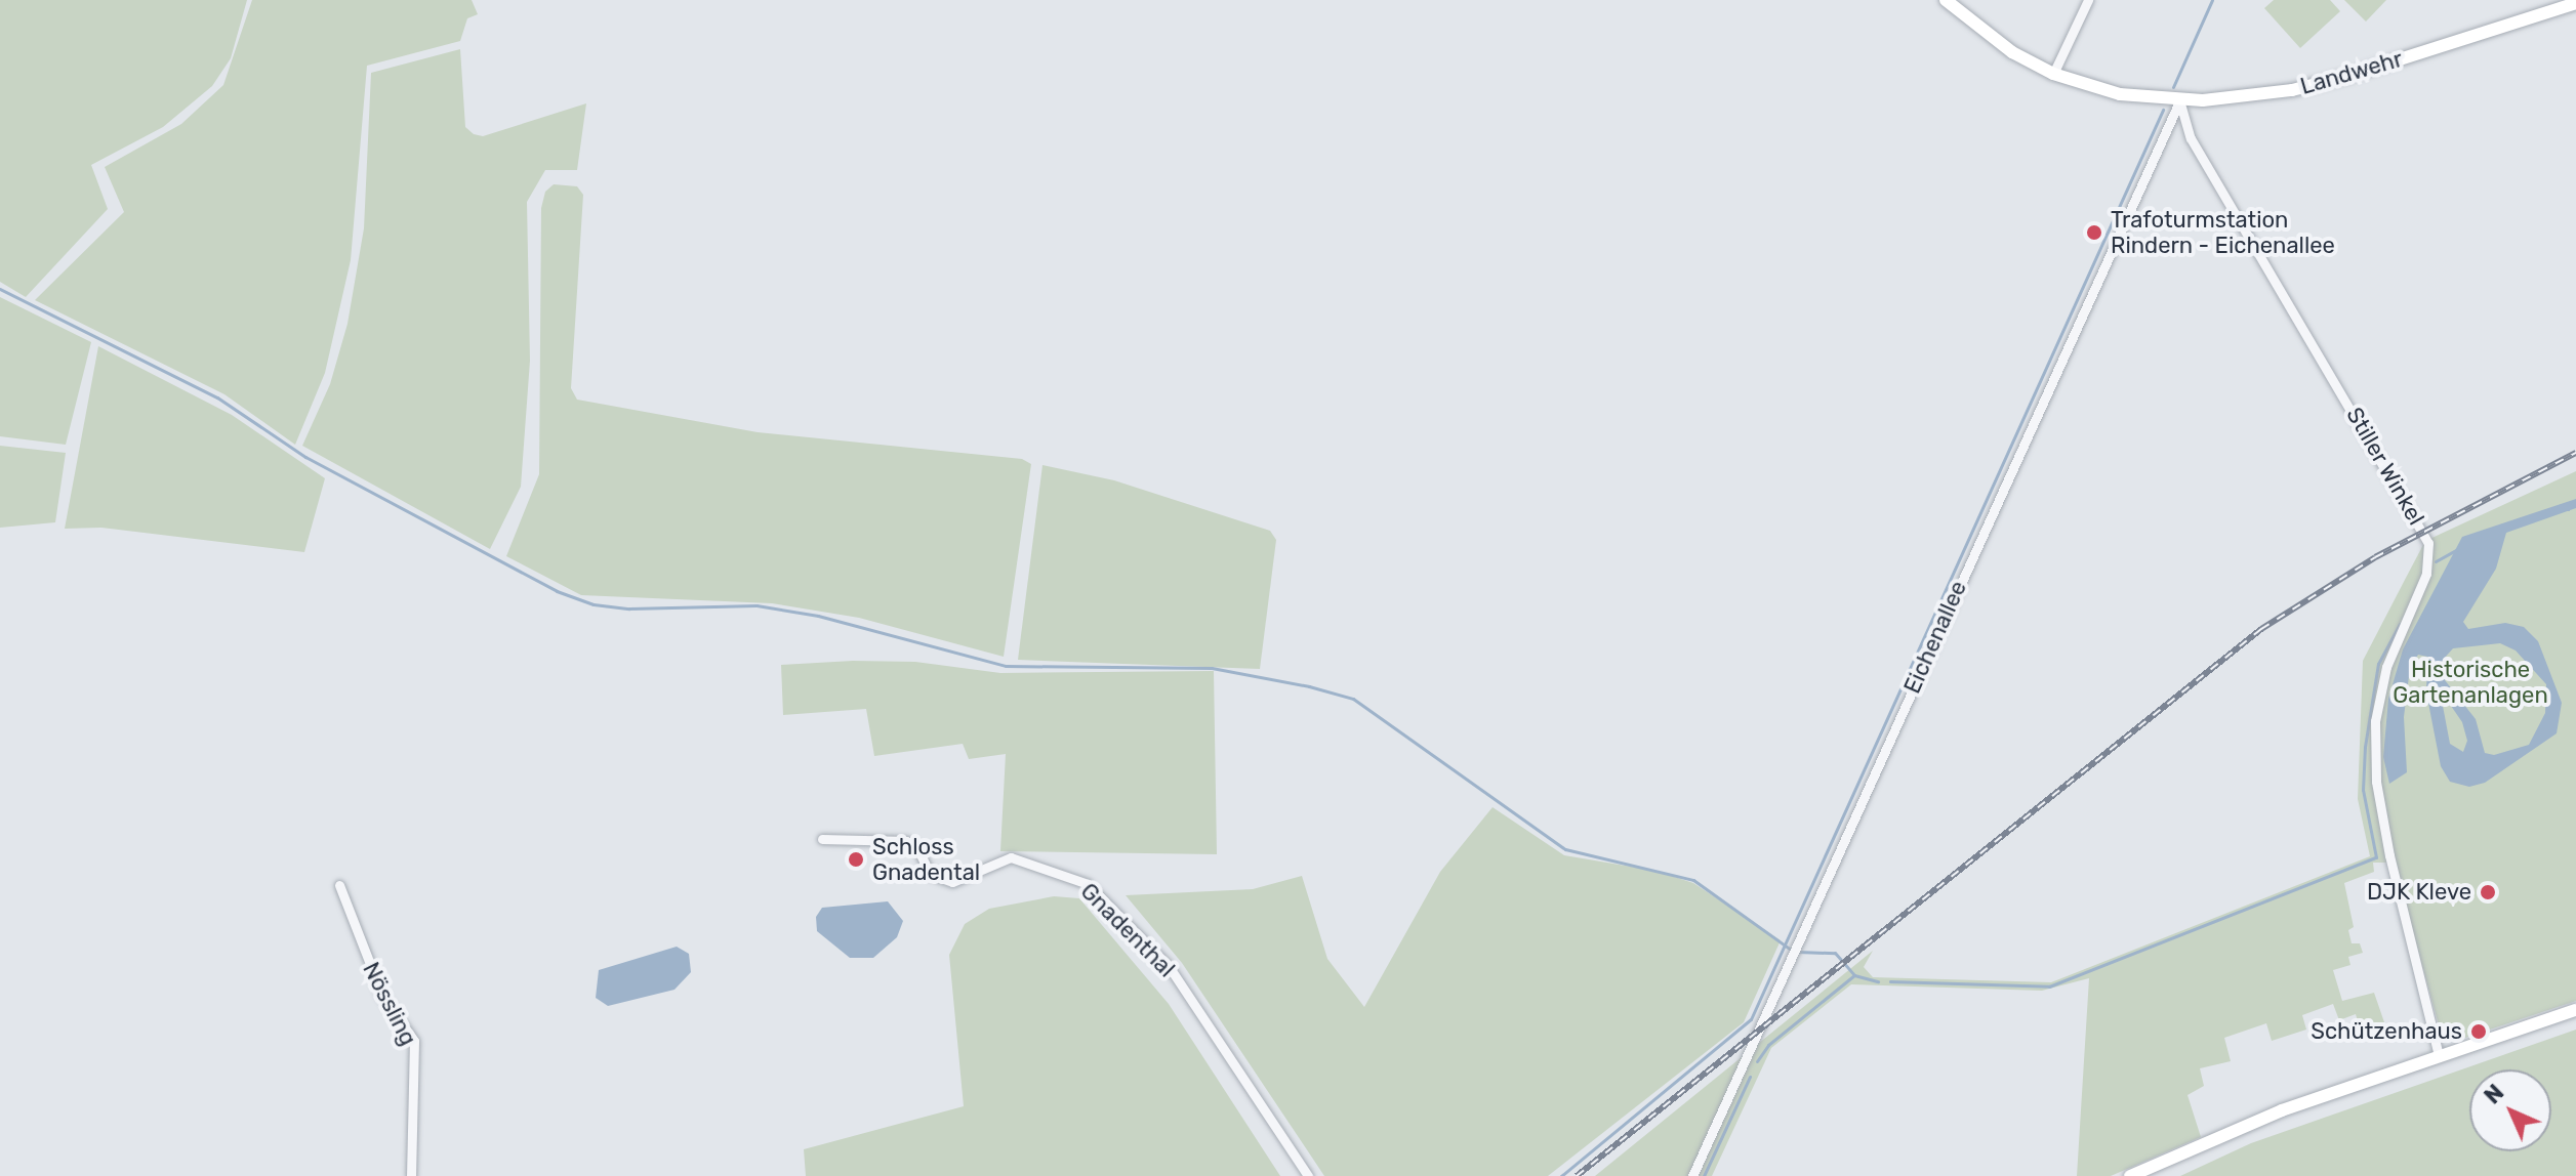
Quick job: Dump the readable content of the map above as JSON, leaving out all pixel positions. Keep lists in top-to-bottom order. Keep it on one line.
{"streets":{"main road":["Landwehr"],"street":["Stiller Winkel","Eichenallee","Gnadenthal","Nössling"]},"crossings":[["Landwehr","Stiller Winkel"],["Landwehr","Eichenallee"],["Stiller Winkel","Eichenallee"]],"parks":["Historische Gartenanlagen"],"places":["Trafoturmstation Rindern - Eichenallee","Schloss Gnadental","DJK Kleve","Schützenhaus"],"north":"top left"}
